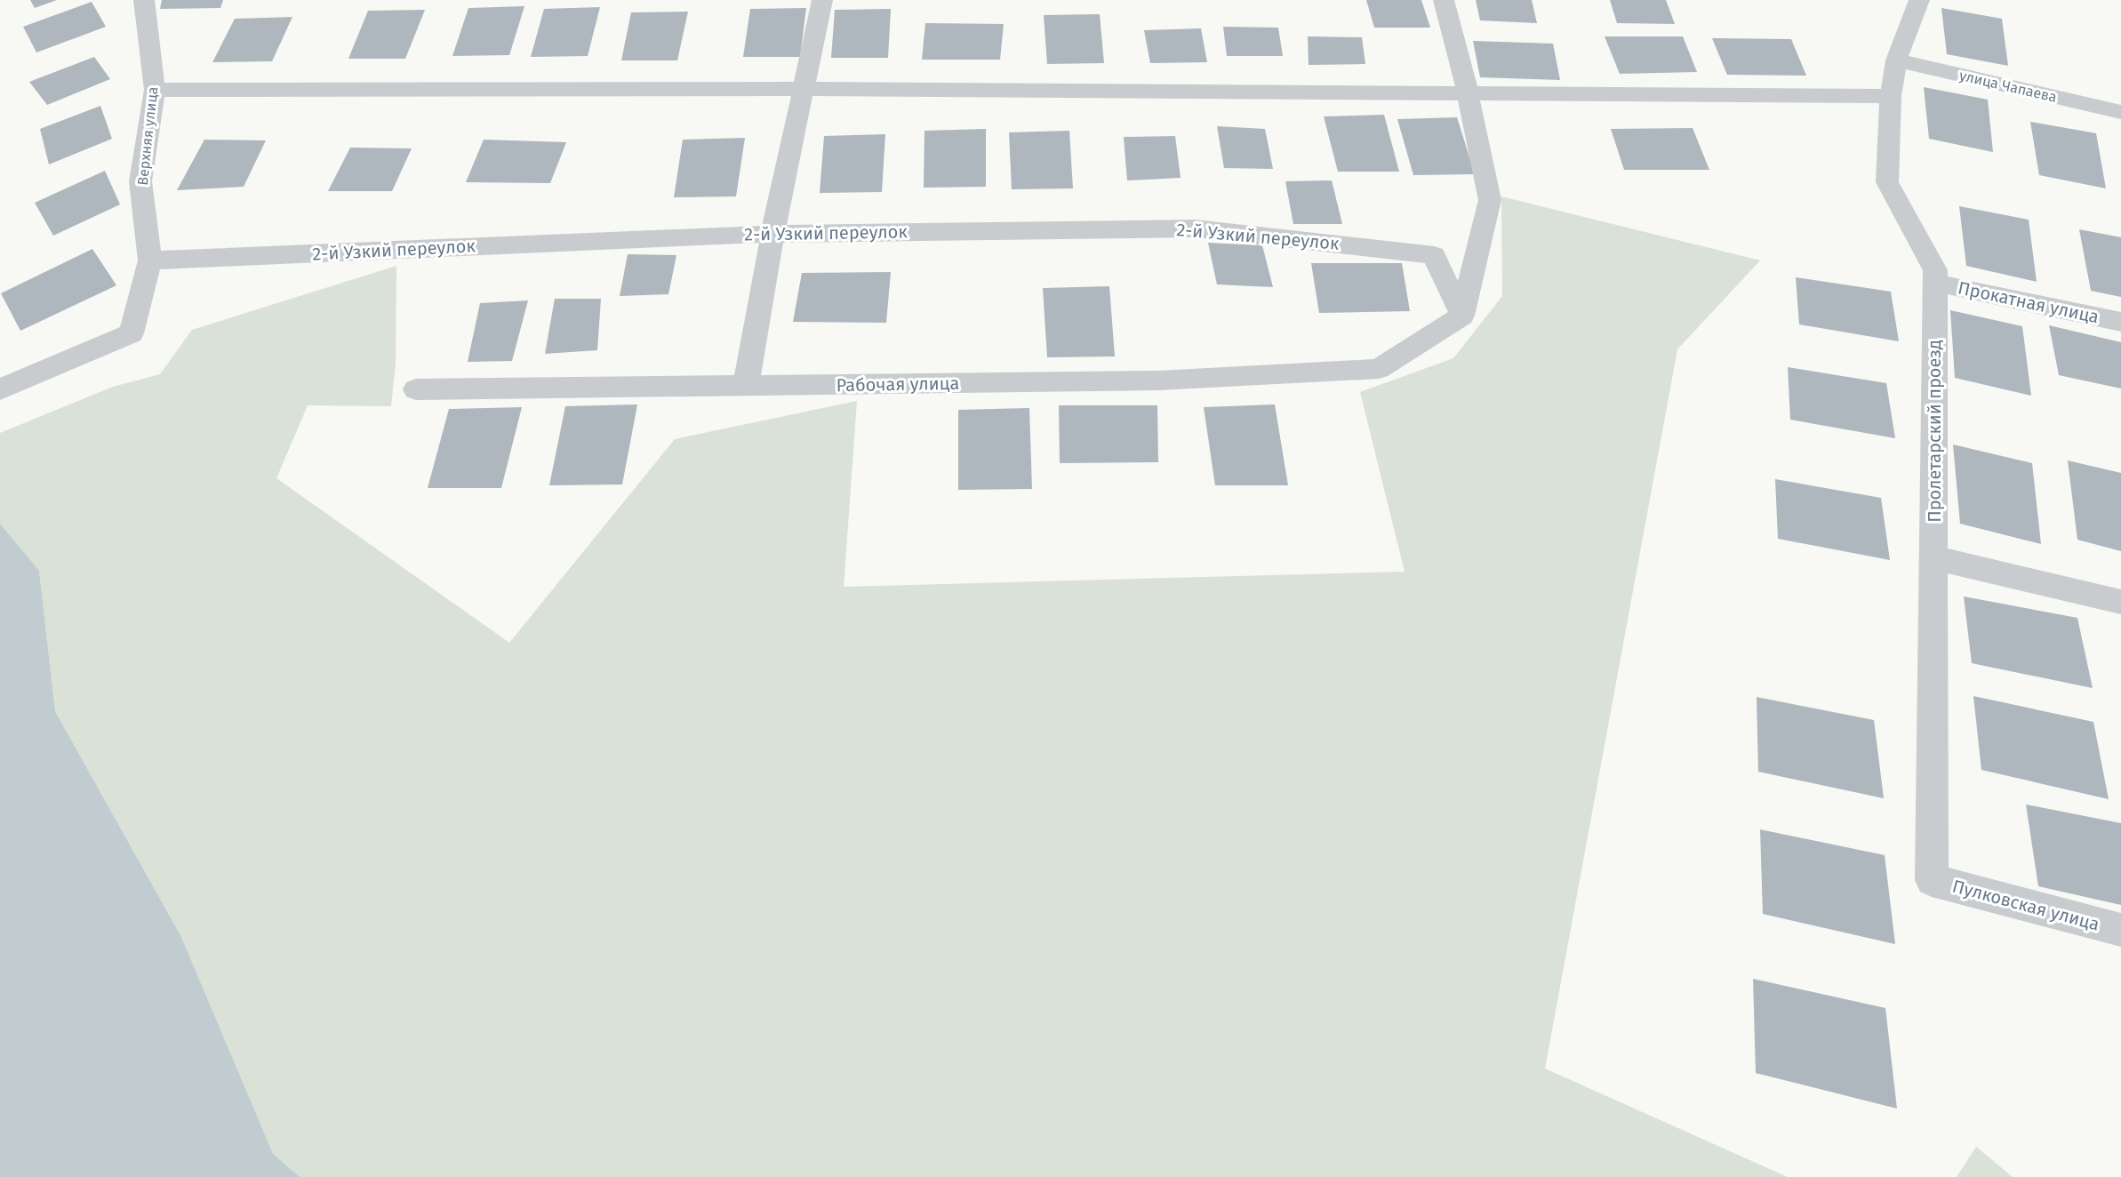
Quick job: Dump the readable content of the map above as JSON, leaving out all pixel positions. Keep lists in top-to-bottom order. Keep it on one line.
{"streets":{"street":["улица Чапаева","Верхняя улица","2-й Узкий переулок","Прокатная улица","Рабочая улица","Пролетарский проезд","Пулковская улица"]},"crossings":[["улица Чапаева","Пролетарский проезд"],["Верхняя улица","2-й Узкий переулок"],["2-й Узкий переулок","Рабочая улица"],["Прокатная улица","Пролетарский проезд"],["Пролетарский проезд","Пулковская улица"]]}
